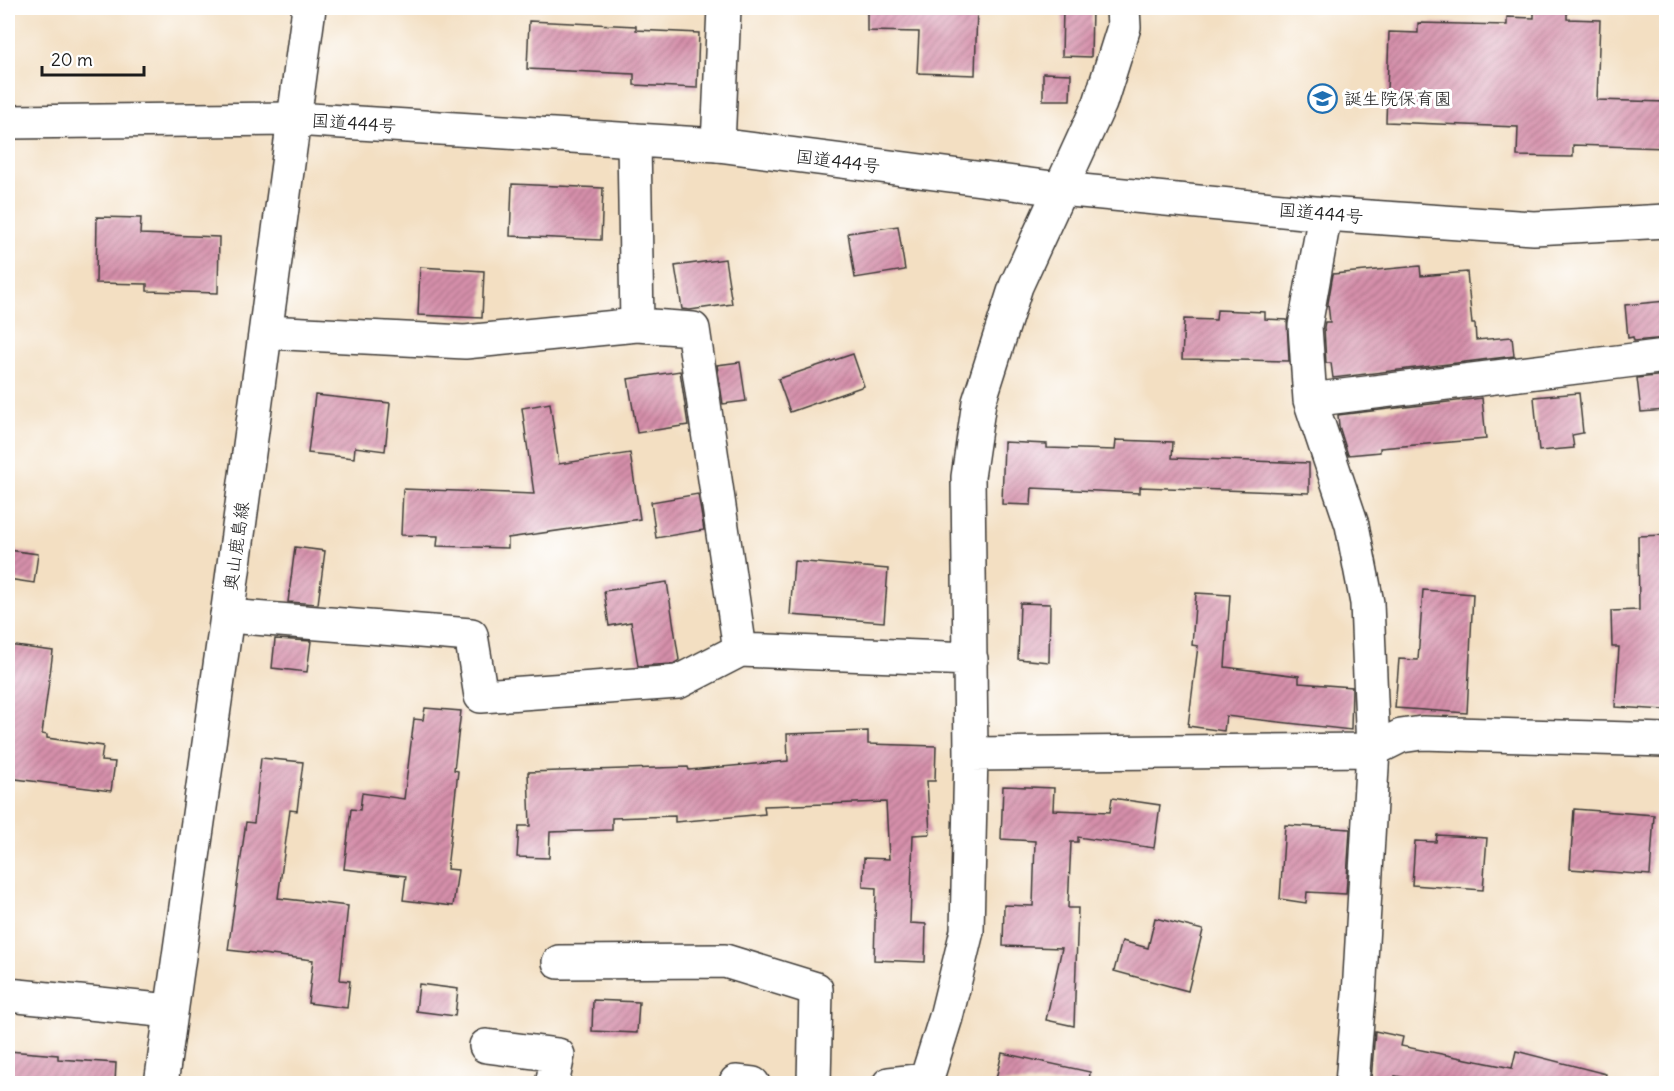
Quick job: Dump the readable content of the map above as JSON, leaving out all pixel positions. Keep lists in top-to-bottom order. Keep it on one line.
{"streets":{"main road":["国道444号","奥山鹿島線"]},"crossings":[["国道444号","奥山鹿島線"]],"places":{"school or university":["誕生院保育園"]},"scale_bar":"20 m"}
